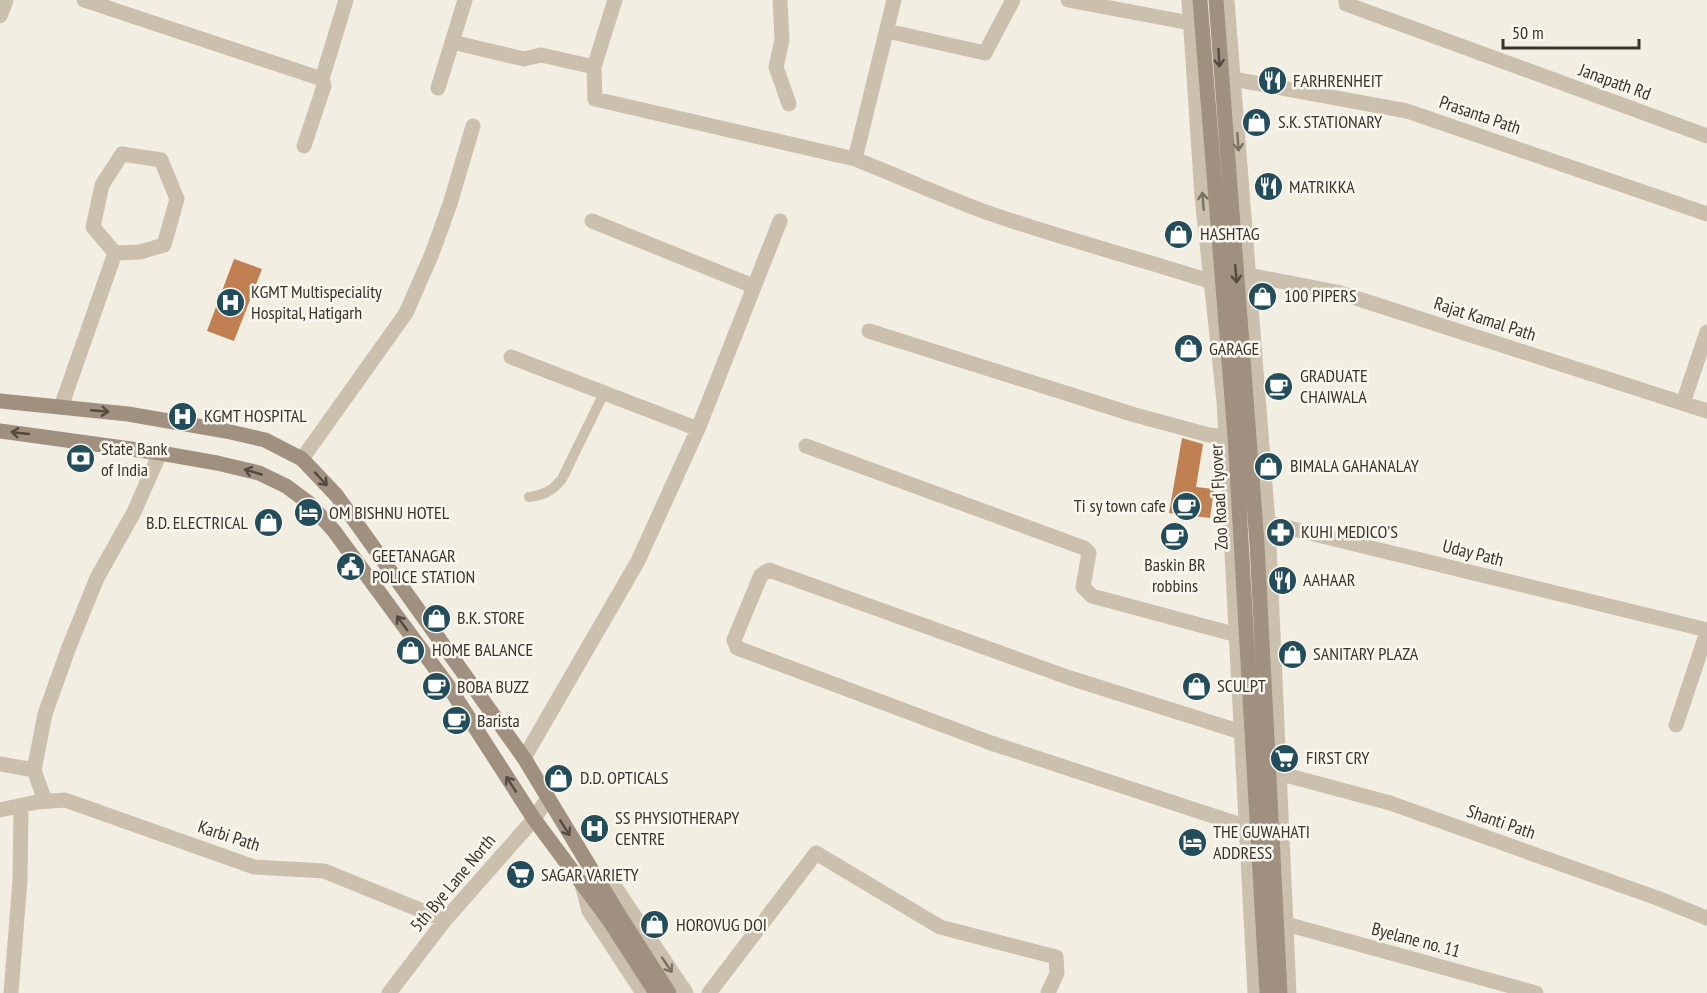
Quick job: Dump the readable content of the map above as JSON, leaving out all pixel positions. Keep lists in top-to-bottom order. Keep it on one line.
{"streets":{"main road":["Zoo Road Flyover"],"street":["Janapath Rd","Prasanta Path","Rajat Kamal Path","Uday Path","Shanti Path","Karbi Path","5th Bye Lane North","Byelane no. 11"]},"crossings":[["Karbi Path","5th Bye Lane North"]],"places":{"restaurant":["FARHRENHEIT","MATRIKKA","AAHAAR"],"shop":["S.K. STATIONARY","HASHTAG","100 PIPERS","GARAGE","BIMALA GAHANALAY","B.D. ELECTRICAL","B.K. STORE","HOME BALANCE","SANITARY PLAZA","SCULPT","D.D. OPTICALS","HOROVUG DOI"],"hospital":["KGMT Multispeciality Hospital, Hatigarh","KGMT HOSPITAL","SS PHYSIOTHERAPY CENTRE"],"cafe":["GRADUATE CHAIWALA","Ti sy town cafe","Baskin BR robbins","BOBA BUZZ","Barista"],"bank":["State Bank of India"],"hotel":["OM BISHNU HOTEL","THE GUWAHATI ADDRESS"],"pharmacy":["KUHI MEDICO'S"],"public building":["GEETANAGAR POLICE STATION"],"supermarket":["FIRST CRY","SAGAR VARIETY"]},"scale_bar":"50 m"}
